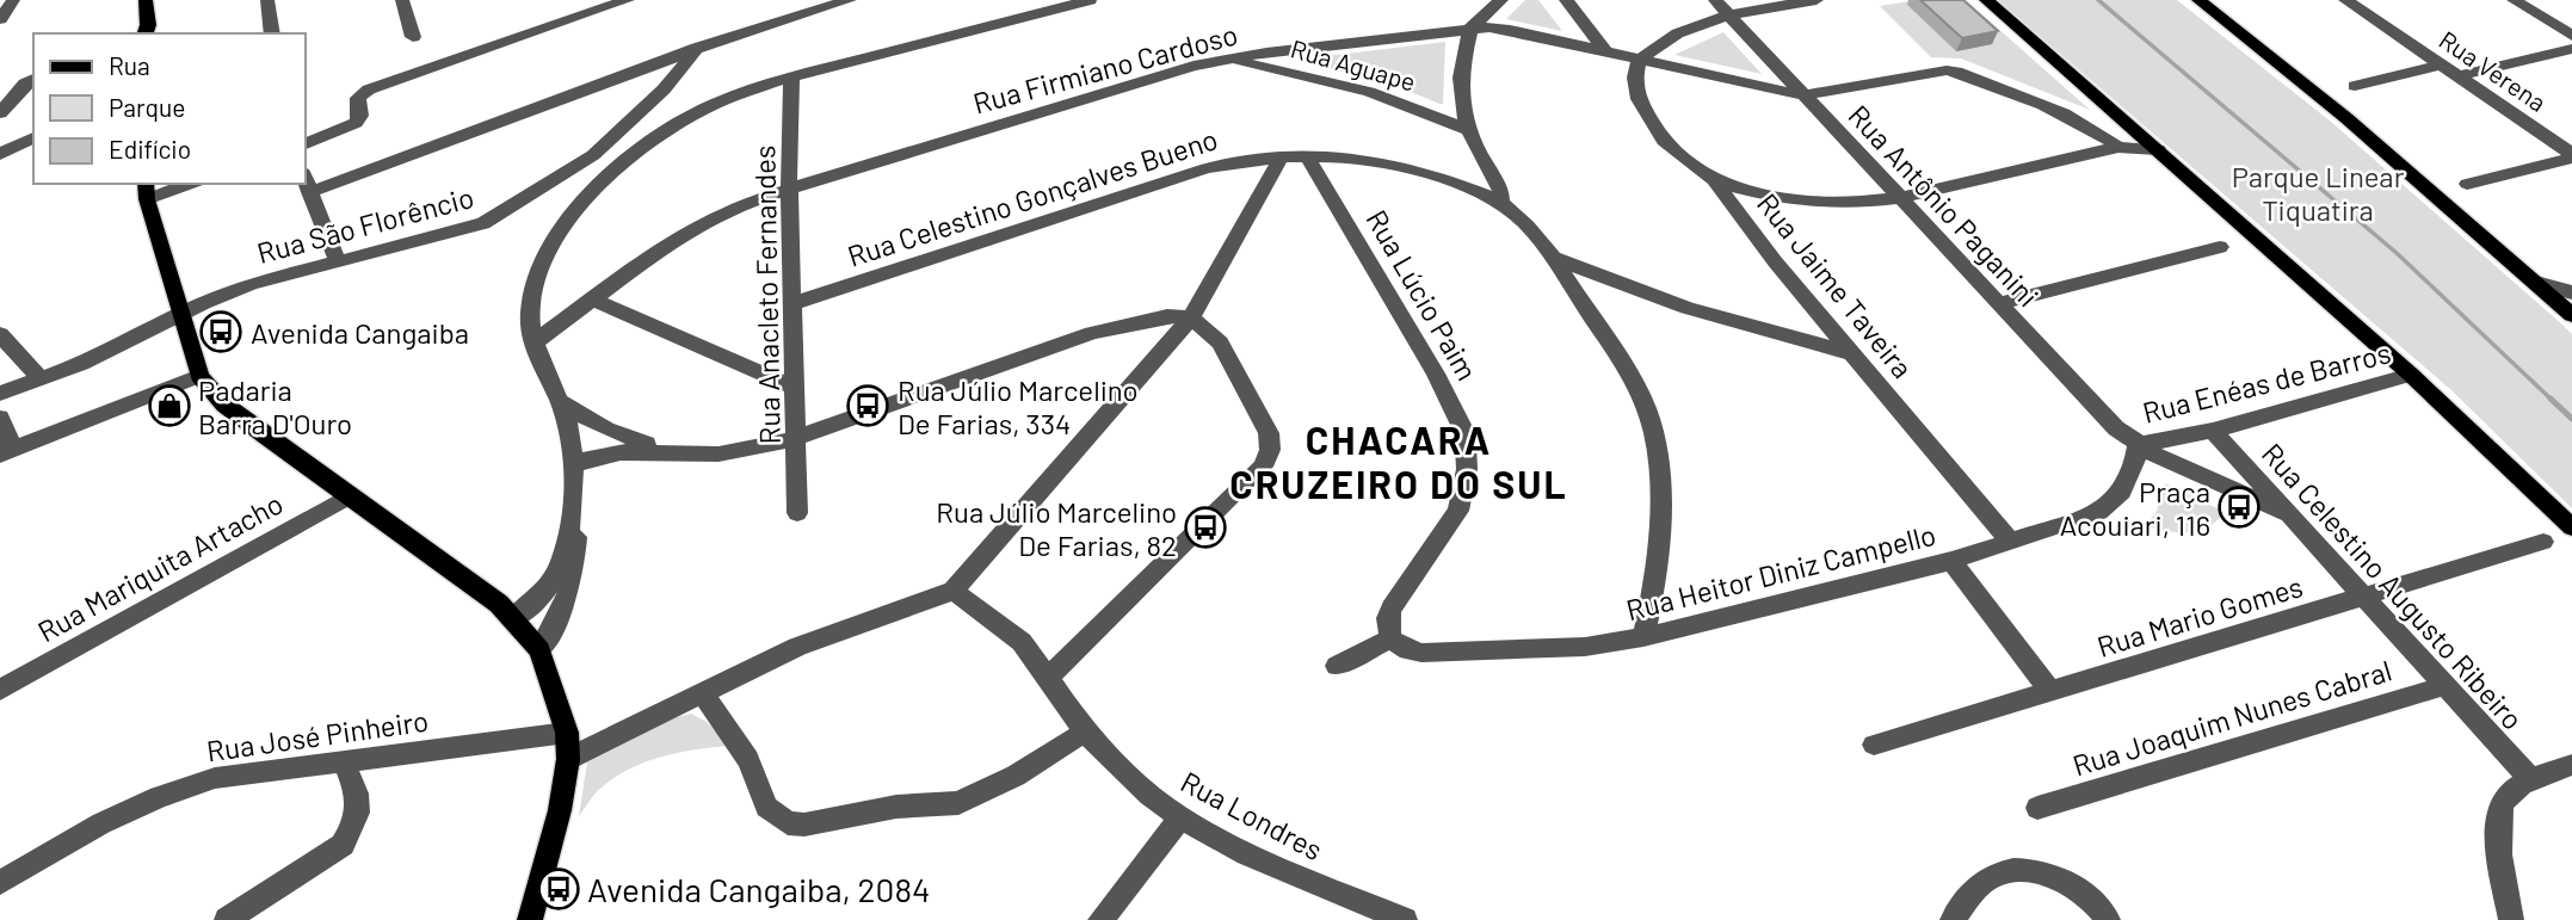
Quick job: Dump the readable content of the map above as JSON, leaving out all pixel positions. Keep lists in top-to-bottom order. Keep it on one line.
{"streets":{"street":["Rua Aguape","Rua Firmiano Cardoso","Rua Verena","Rua Celestino Gonçalves Bueno","Rua Antônio Paganini","Rua São Florêncio","Rua Jaime Taveira","Rua Anacleto Fernandes","Rua Lúcio Paim","Rua Enéas de Barros","Rua Mariquita Artacho","Rua Heitor Diniz Campello","Rua Celestino Augusto Ribeiro","Rua Mario Gomes","Rua Joaquim Nunes Cabral","Rua José Pinheiro","Rua Londres"]},"crossings":[["Rua Aguape","Rua Firmiano Cardoso"],["Rua Firmiano Cardoso","Rua Antônio Paganini"],["Rua Firmiano Cardoso","Rua Jaime Taveira"],["Rua Firmiano Cardoso","Rua Anacleto Fernandes"],["Rua Celestino Gonçalves Bueno","Rua Anacleto Fernandes"],["Rua Celestino Gonçalves Bueno","Rua Lúcio Paim"],["Rua Celestino Gonçalves Bueno","Rua Heitor Diniz Campello"],["Rua Antônio Paganini","Rua Enéas de Barros"],["Rua Antônio Paganini","Rua Heitor Diniz Campello"],["Rua Antônio Paganini","Rua Celestino Augusto Ribeiro"],["Rua Jaime Taveira","Rua Heitor Diniz Campello"],["Rua Lúcio Paim","Rua Heitor Diniz Campello"],["Rua Enéas de Barros","Rua Heitor Diniz Campello"],["Rua Enéas de Barros","Rua Celestino Augusto Ribeiro"],["Rua Celestino Augusto Ribeiro","Rua Mario Gomes"],["Rua Celestino Augusto Ribeiro","Rua Joaquim Nunes Cabral"]],"districts":["CHACARA CRUZEIRO DO SUL"],"parks":["Parque Linear Tiquatira"],"places":{"bus stop":["Avenida Cangaiba","Rua Júlio Marcelino De Farias, 334","Praça Acouiari, 116","Rua Júlio Marcelino De Farias, 82","Avenida Cangaiba, 2084"],"shop":["Padaria Barra D'Ouro"]},"legend":["Rua","Parque","Edifício"]}
